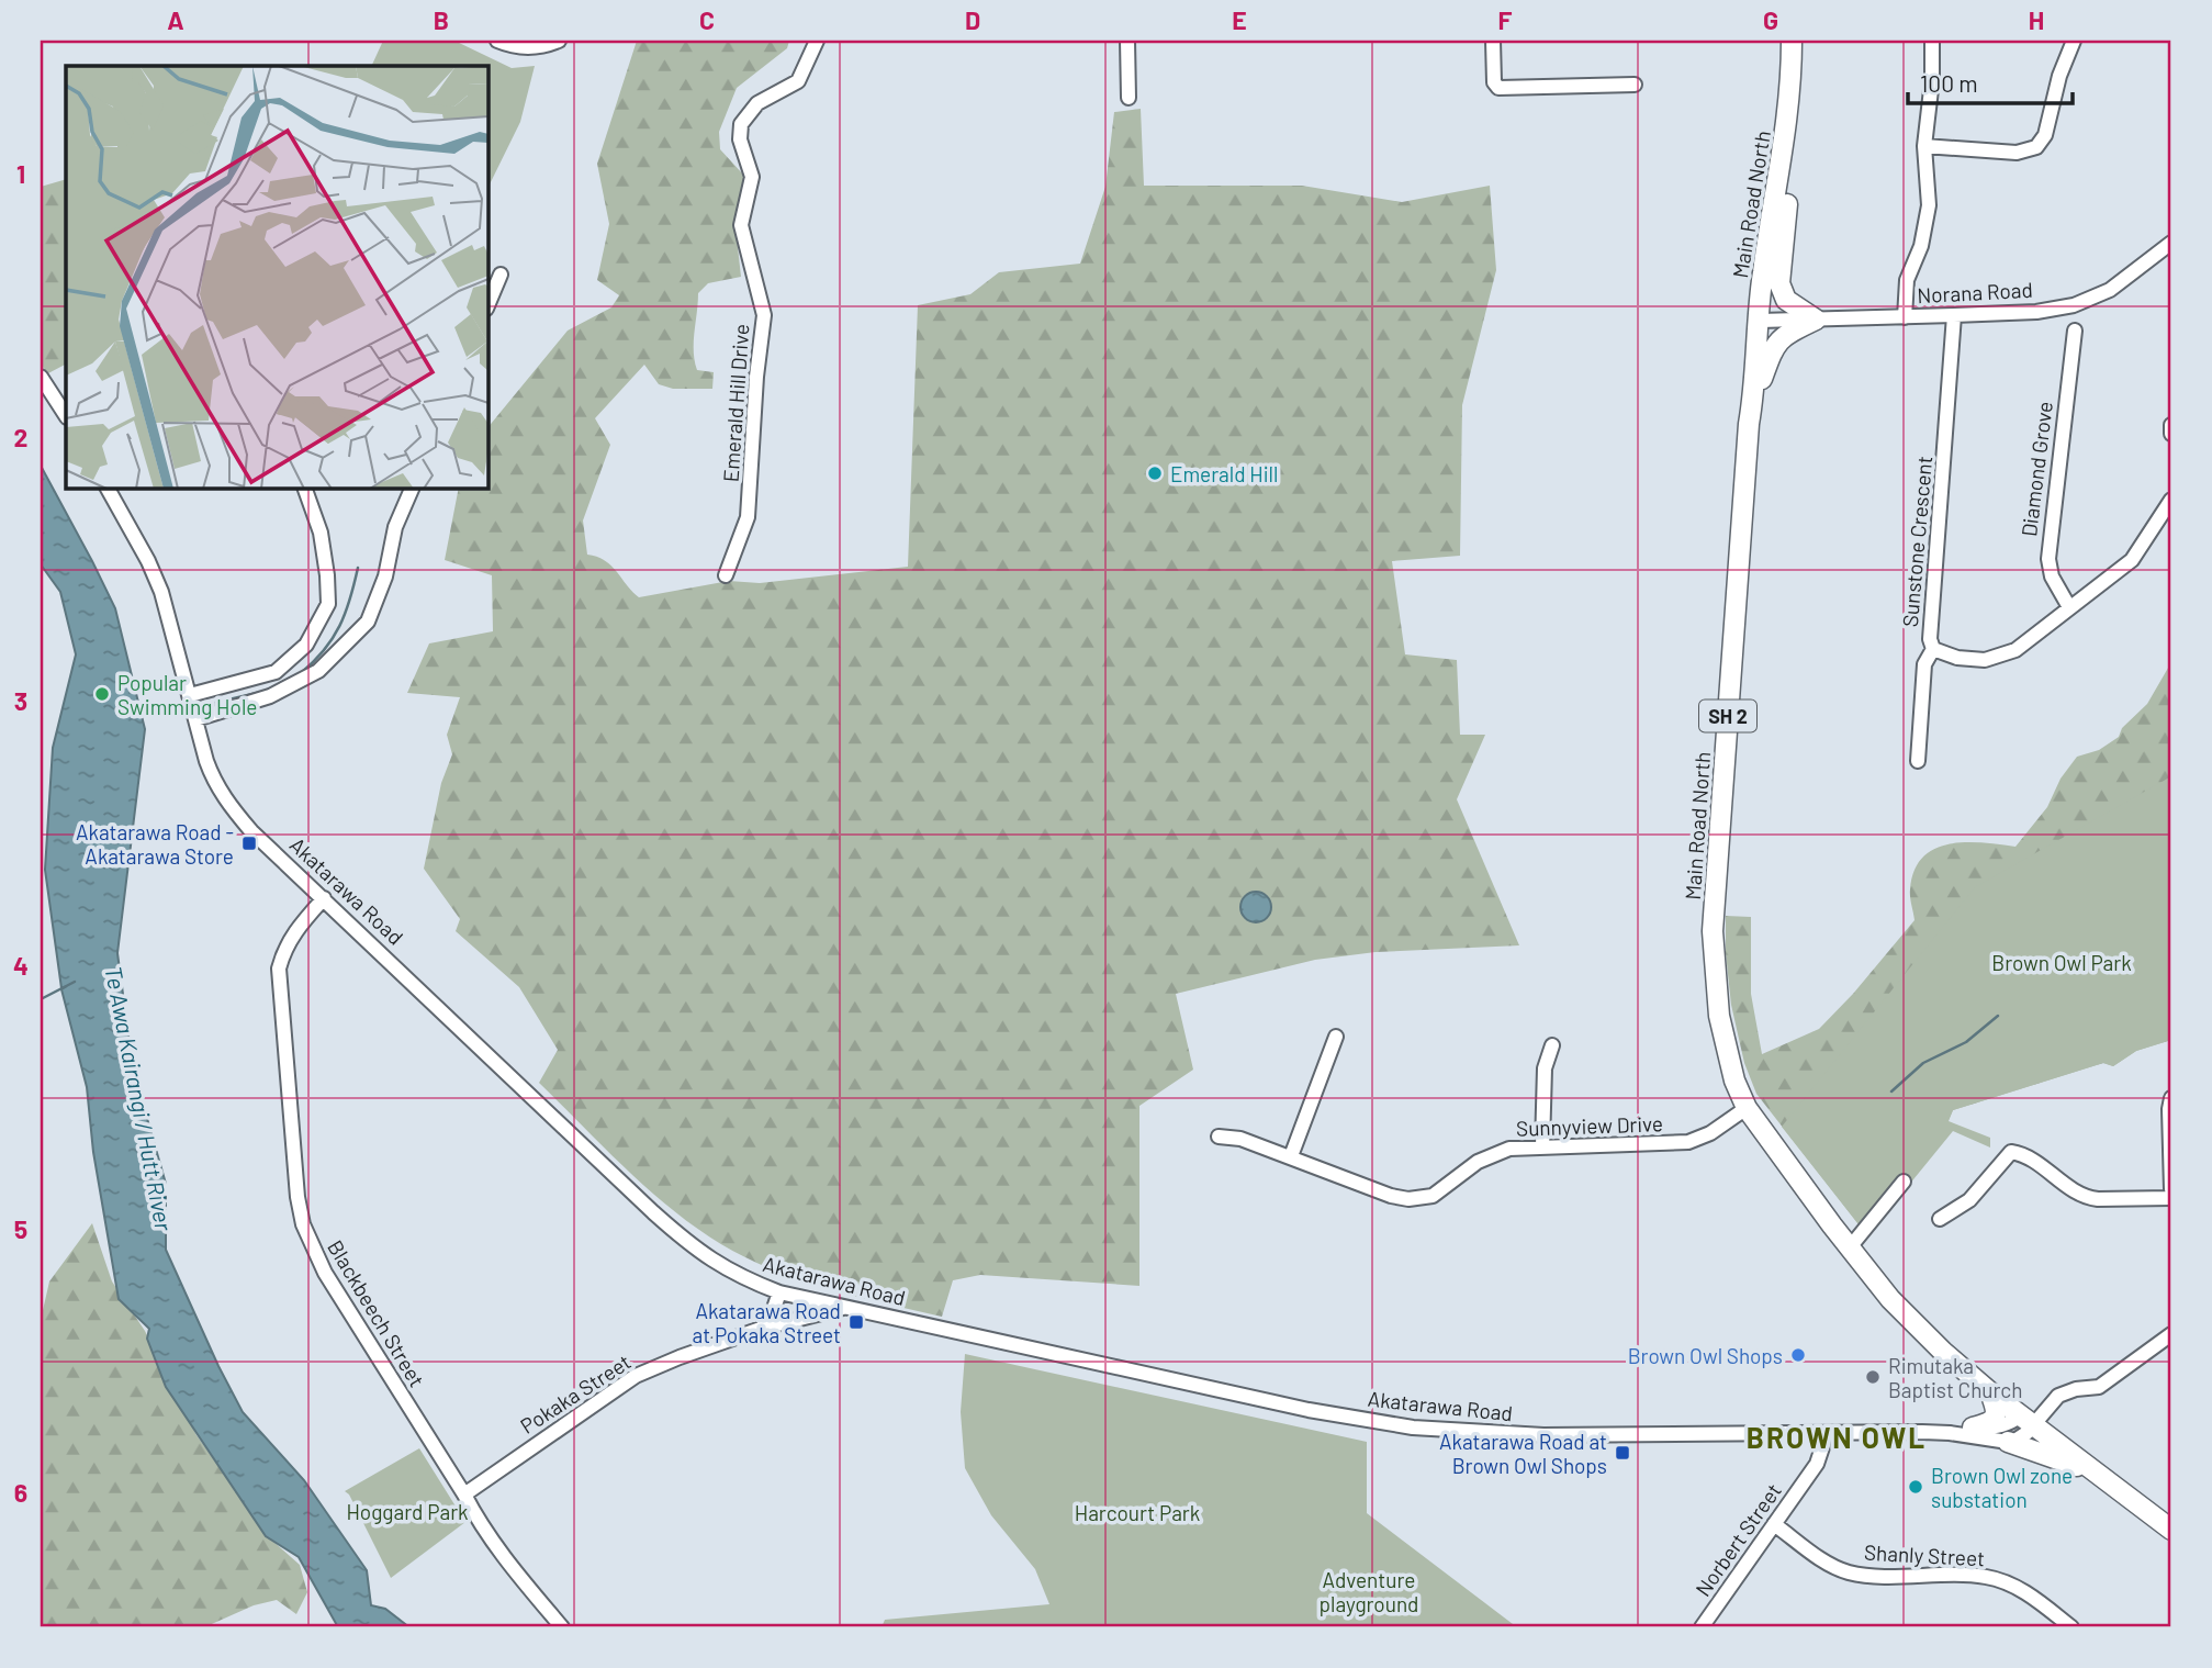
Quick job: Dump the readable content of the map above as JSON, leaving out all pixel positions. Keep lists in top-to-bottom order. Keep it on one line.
{"streets":{"highway":["Main Road North","SH 2"],"street":["Norana Road","Emerald Hill Drive","Diamond Grove","Sunstone Crescent","Akatarawa Road","Sunnyview Drive","Blackbeech Street","Pokaka Street","Norbert Street","Shanly Street"]},"crossings":[["Main Road North","Norana Road"],["Main Road North","SH 2"],["Main Road North","Akatarawa Road"],["Main Road North","Sunnyview Drive"],["Norana Road","Sunstone Crescent"],["Diamond Grove","Sunstone Crescent"],["SH 2","Akatarawa Road"],["Akatarawa Road","Blackbeech Street"],["Akatarawa Road","Pokaka Street"],["Akatarawa Road","Norbert Street"],["Blackbeech Street","Pokaka Street"],["Norbert Street","Shanly Street"]],"districts":["BROWN OWL"],"water":["Te Awa Kairangi / Hutt River"],"parks":["Brown Owl Park","Hoggard Park","Harcourt Park","Adventure playground"],"places":{"other":["Emerald Hill","Popular Swimming Hole","Brown Owl Shops","Rimutaka Baptist Church","Brown Owl zone substation"],"transit":["Akatarawa Road - Akatarawa Store","Akatarawa Road at Pokaka Street","Akatarawa Road at Brown Owl Shops"]},"scale_bar":"100 m","grid":{"columns":["A","B","C","D","E","F","G","H"],"rows":["1","2","3","4","5","6"]}}
